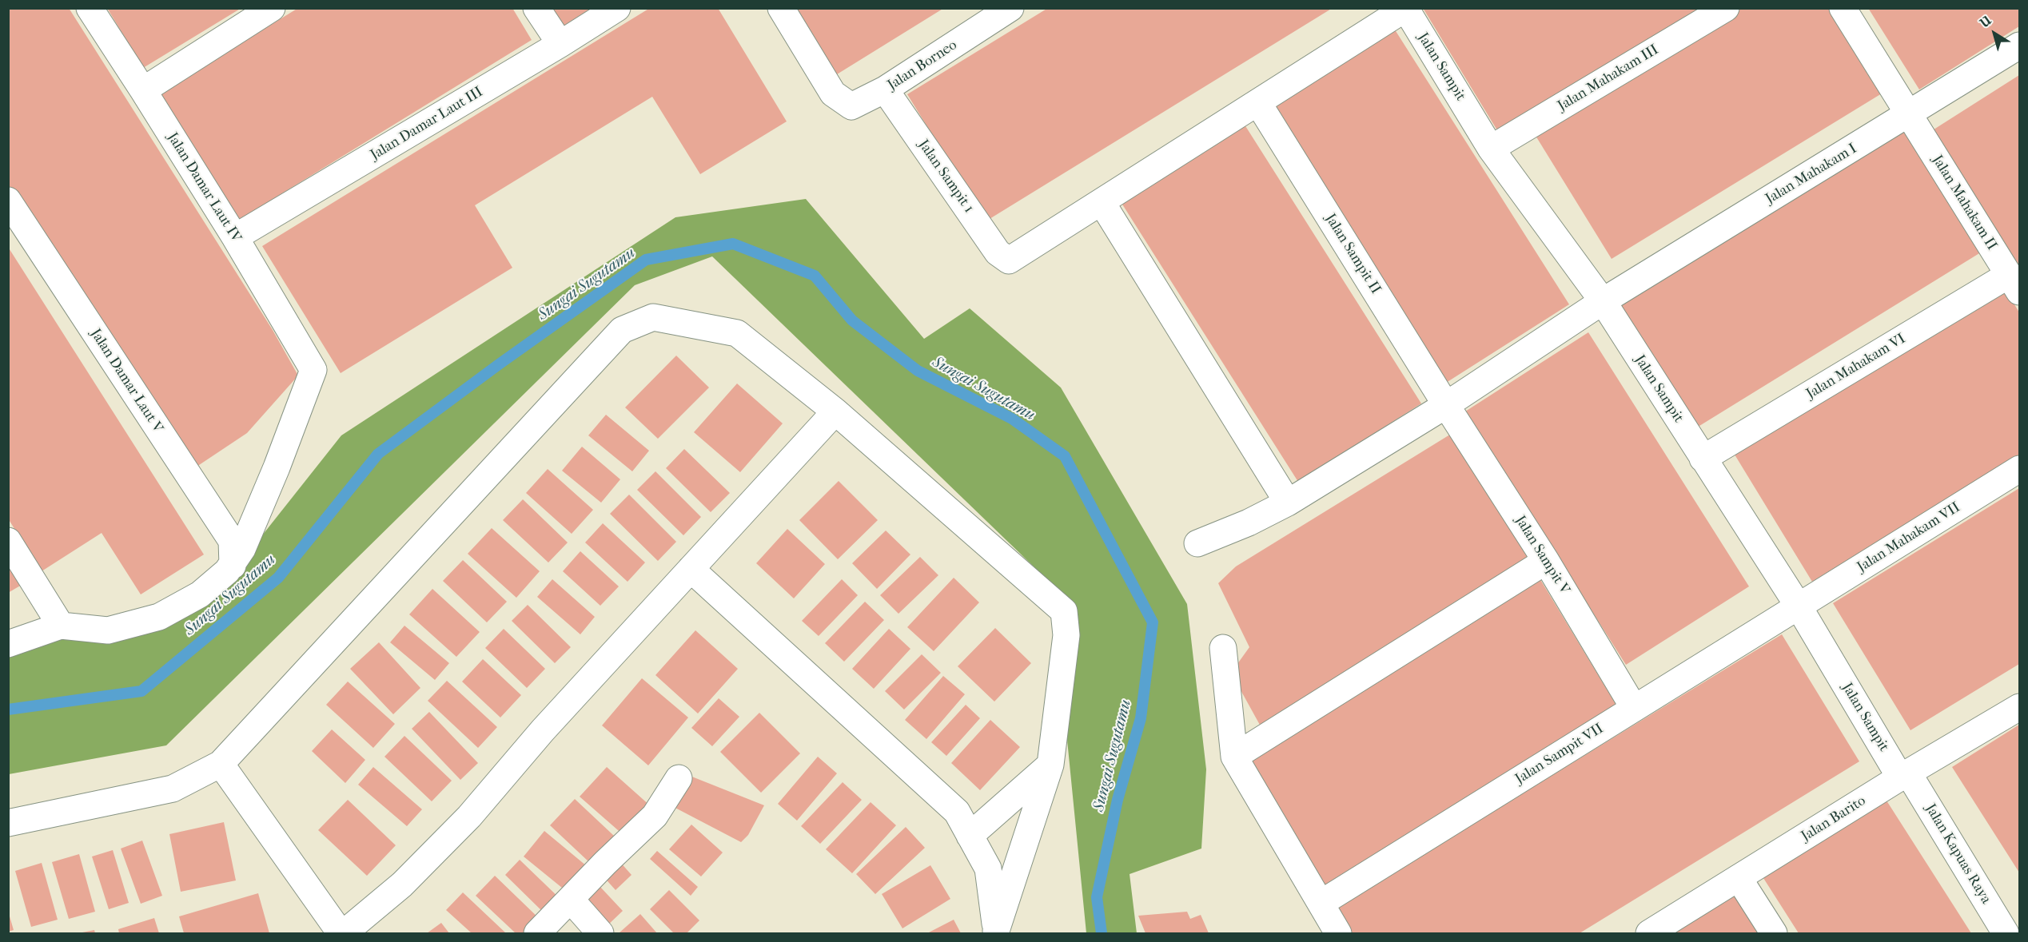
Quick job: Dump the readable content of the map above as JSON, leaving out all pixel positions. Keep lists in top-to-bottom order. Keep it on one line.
{"streets":{"street":["Jalan Borneo","Jalan Sampit","Jalan Mahakam III","Jalan Damar Laut III","Jalan Mahakam I","Jalan Sampit 1","Jalan Damar Laut IV","Jalan Mahakam II","Jalan Sampit II","Jalan Mahakam VI","Jalan Damar Laut V","Jalan Mahakam VII","Jalan Sampit V","Jalan Sampit VII","Jalan Barito","Jalan Kapuas Raya"]},"crossings":[["Jalan Borneo","Jalan Sampit 1"],["Jalan Sampit","Jalan Mahakam III"],["Jalan Sampit","Jalan Mahakam I"],["Jalan Sampit","Jalan Mahakam VI"],["Jalan Sampit","Jalan Mahakam VII"],["Jalan Sampit","Jalan Sampit VII"],["Jalan Sampit","Jalan Barito"],["Jalan Sampit","Jalan Kapuas Raya"],["Jalan Damar Laut III","Jalan Damar Laut IV"],["Jalan Mahakam I","Jalan Mahakam II"],["Jalan Mahakam I","Jalan Sampit II"],["Jalan Mahakam I","Jalan Sampit V"],["Jalan Damar Laut IV","Jalan Damar Laut V"],["Jalan Mahakam II","Jalan Mahakam VI"],["Jalan Sampit II","Jalan Sampit V"],["Jalan Mahakam VII","Jalan Sampit VII"],["Jalan Sampit V","Jalan Sampit VII"],["Jalan Barito","Jalan Kapuas Raya"]],"water":["Sungai Sugutamu"],"north":"top left"}
